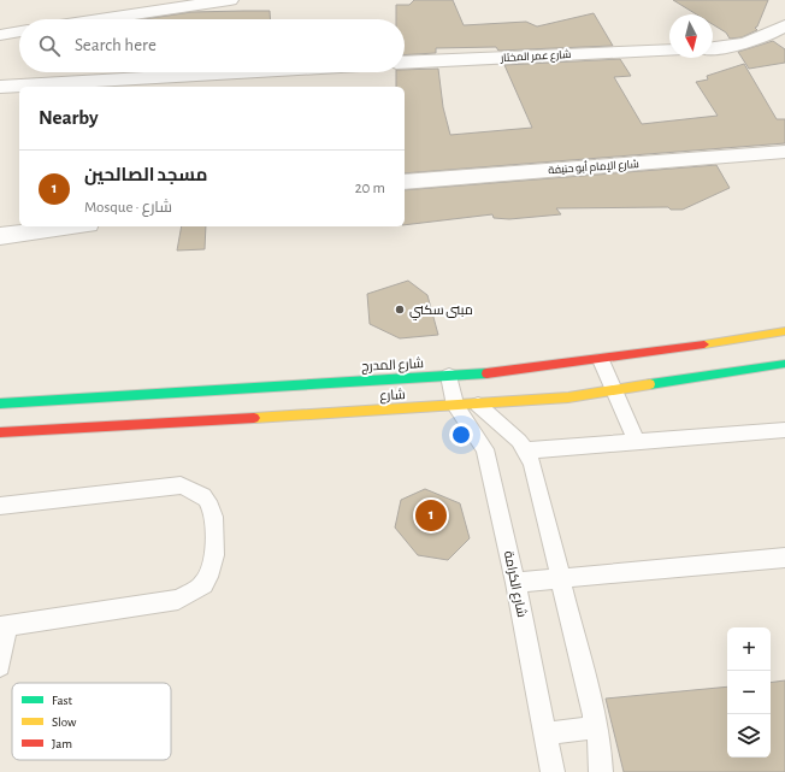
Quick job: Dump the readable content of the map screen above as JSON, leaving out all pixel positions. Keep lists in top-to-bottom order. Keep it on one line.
{"streets":{"main road":["شارع المدرج","شارع"],"street":["شارع عمر المختار","شارع الإمام أبو حنيفة"],"lane":["شارع الكرامة"]},"crossings":[["شارع","شارع الكرامة"]],"places":["مبنى سكني"],"legend":["Fast","Slow","Jam"],"north":"bottom","page":{"search":"Search here","heading":"Nearby","list":[{"mark":"1","name":"مسجد الصالحين","note":"Mosque · شارع","value":"20 m"}],"pins":"1","map_buttons":["+","−"]}}
